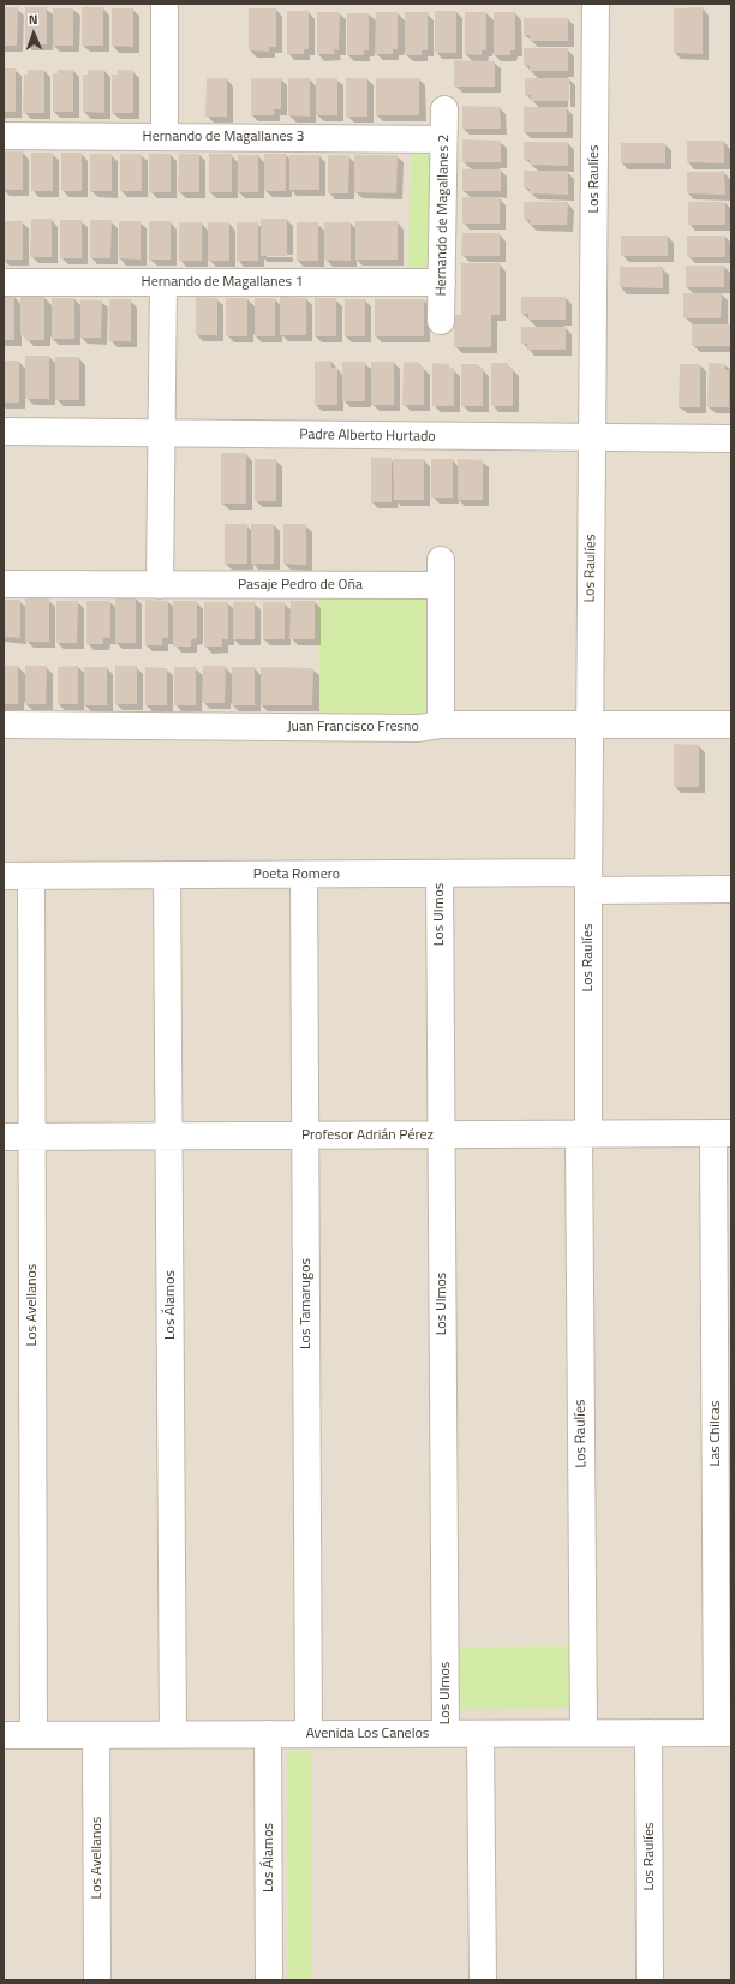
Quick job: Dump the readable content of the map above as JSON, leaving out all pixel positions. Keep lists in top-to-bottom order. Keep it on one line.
{"streets":{"street":["Hernando de Magallanes 3","Los Raulíes","Hernando de Magallanes 2","Hernando de Magallanes 1","Padre Alberto Hurtado","Pasaje Pedro de Oña","Juan Francisco Fresno","Poeta Romero","Los Ulmos","Profesor Adrián Pérez","Los Tamarugos","Los Avellanos","Los Álamos","Las Chilcas","Avenida Los Canelos"]},"crossings":[["Hernando de Magallanes 3","Hernando de Magallanes 2"],["Los Raulíes","Padre Alberto Hurtado"],["Los Raulíes","Juan Francisco Fresno"],["Los Raulíes","Poeta Romero"],["Los Raulíes","Profesor Adrián Pérez"],["Los Raulíes","Avenida Los Canelos"],["Hernando de Magallanes 2","Hernando de Magallanes 1"],["Poeta Romero","Los Ulmos"],["Poeta Romero","Los Tamarugos"],["Poeta Romero","Los Avellanos"],["Poeta Romero","Los Álamos"],["Los Ulmos","Profesor Adrián Pérez"],["Los Ulmos","Avenida Los Canelos"],["Profesor Adrián Pérez","Los Tamarugos"],["Profesor Adrián Pérez","Los Avellanos"],["Profesor Adrián Pérez","Los Álamos"],["Profesor Adrián Pérez","Las Chilcas"],["Los Tamarugos","Avenida Los Canelos"],["Los Avellanos","Avenida Los Canelos"],["Los Álamos","Avenida Los Canelos"],["Las Chilcas","Avenida Los Canelos"]],"north":"top"}
